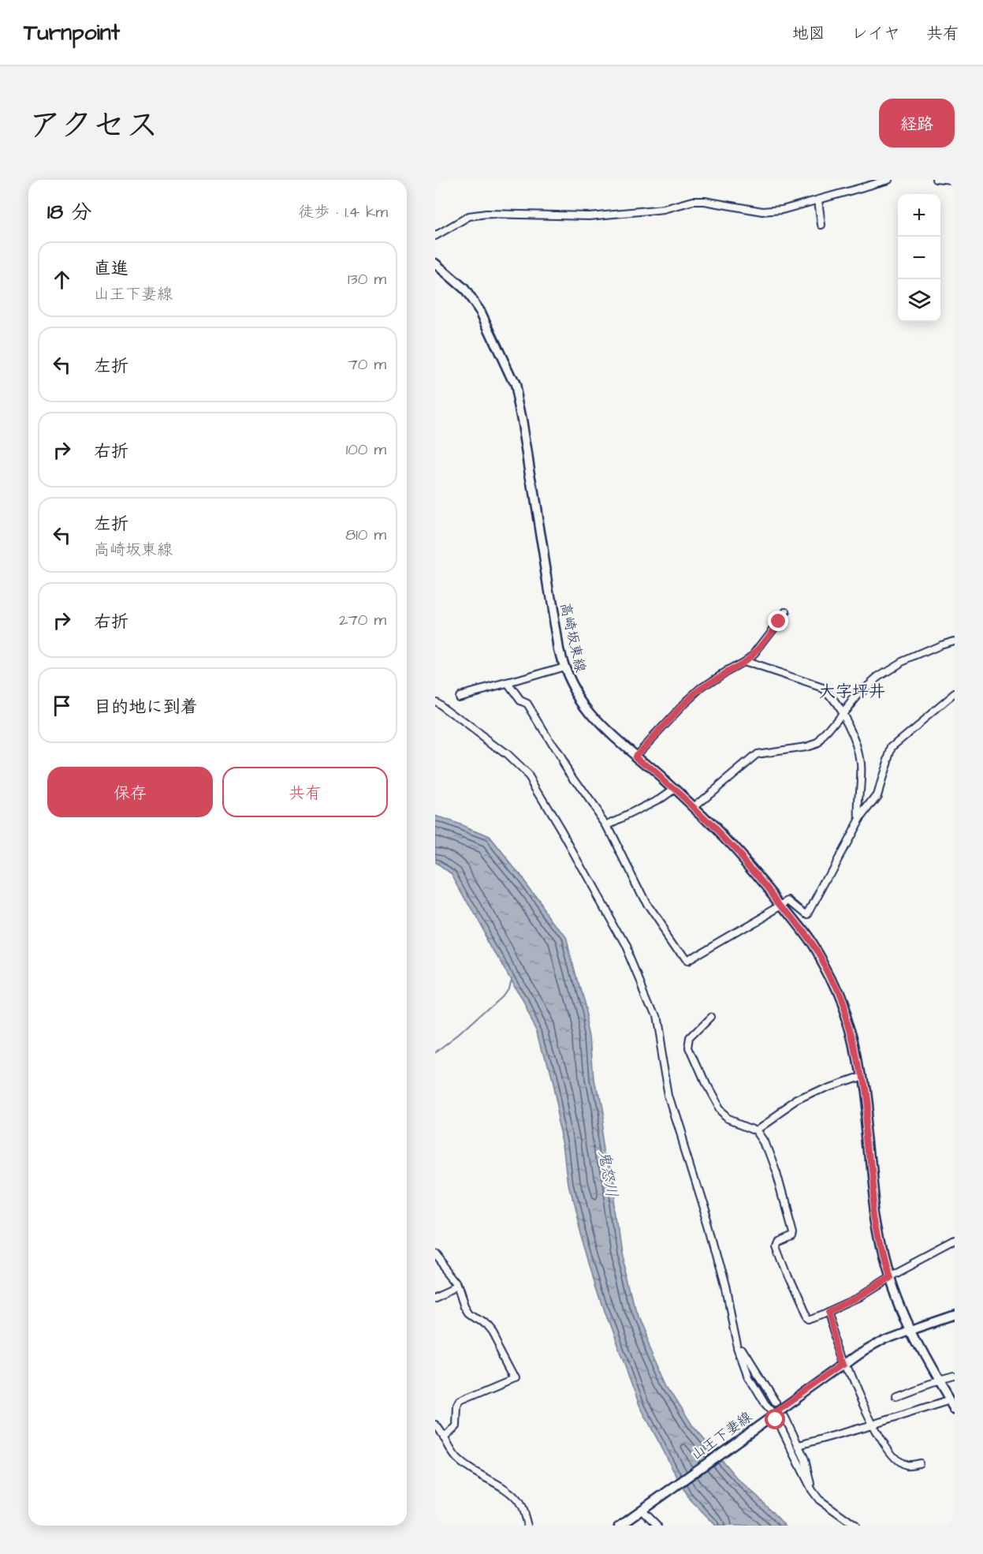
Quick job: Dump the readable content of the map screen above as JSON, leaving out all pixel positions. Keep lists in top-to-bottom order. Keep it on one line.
{"streets":{"main road":["高崎坂東線","山王下妻線"]},"crossings":[["高崎坂東線","山王下妻線"]],"districts":["大字坪井"],"water":["鬼怒川"],"page":{"header":"Turnpoint","nav":["地図","レイヤ","共有"],"title":"アクセス","buttons":["経路",["保存","共有"]],"heading":["18 分","徒歩 · 1.4 km"],"map_buttons":["+","−"],"list":[["直進","山王下妻線","130 m"],["左折","70 m"],["右折","100 m"],["左折","高崎坂東線","810 m"],["右折","270 m"],"目的地に到着"]}}
